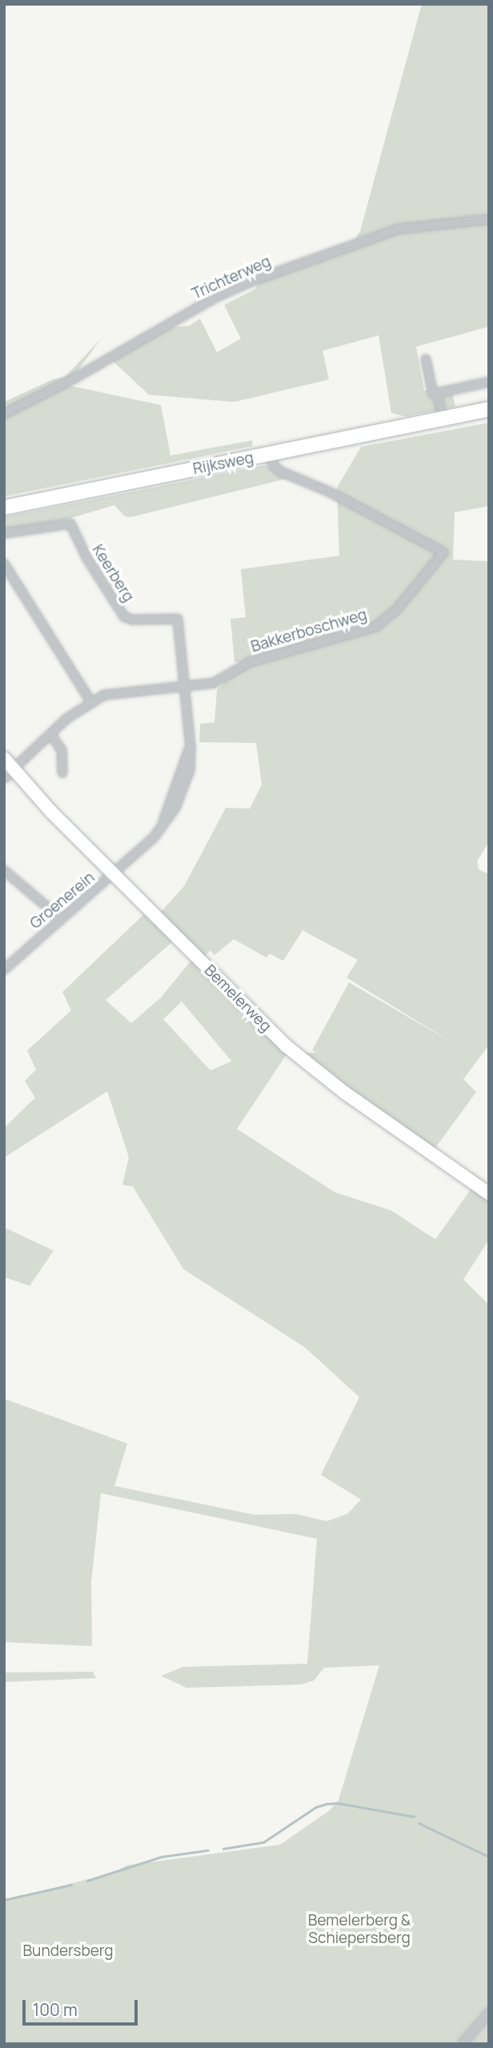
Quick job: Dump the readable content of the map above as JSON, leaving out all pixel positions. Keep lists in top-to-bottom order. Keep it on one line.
{"streets":{"main road":["Rijksweg"],"street":["Trichterweg","Keerberg","Bakkerboschweg","Groenerein","Bemelerweg"]},"crossings":[["Rijksweg","Bakkerboschweg"],["Keerberg","Bakkerboschweg"],["Keerberg","Groenerein"],["Bakkerboschweg","Groenerein"],["Bakkerboschweg","Bemelerweg"],["Groenerein","Bemelerweg"]],"parks":["Bemelerberg & Schiepersberg","Bundersberg"],"scale_bar":"100 m"}
